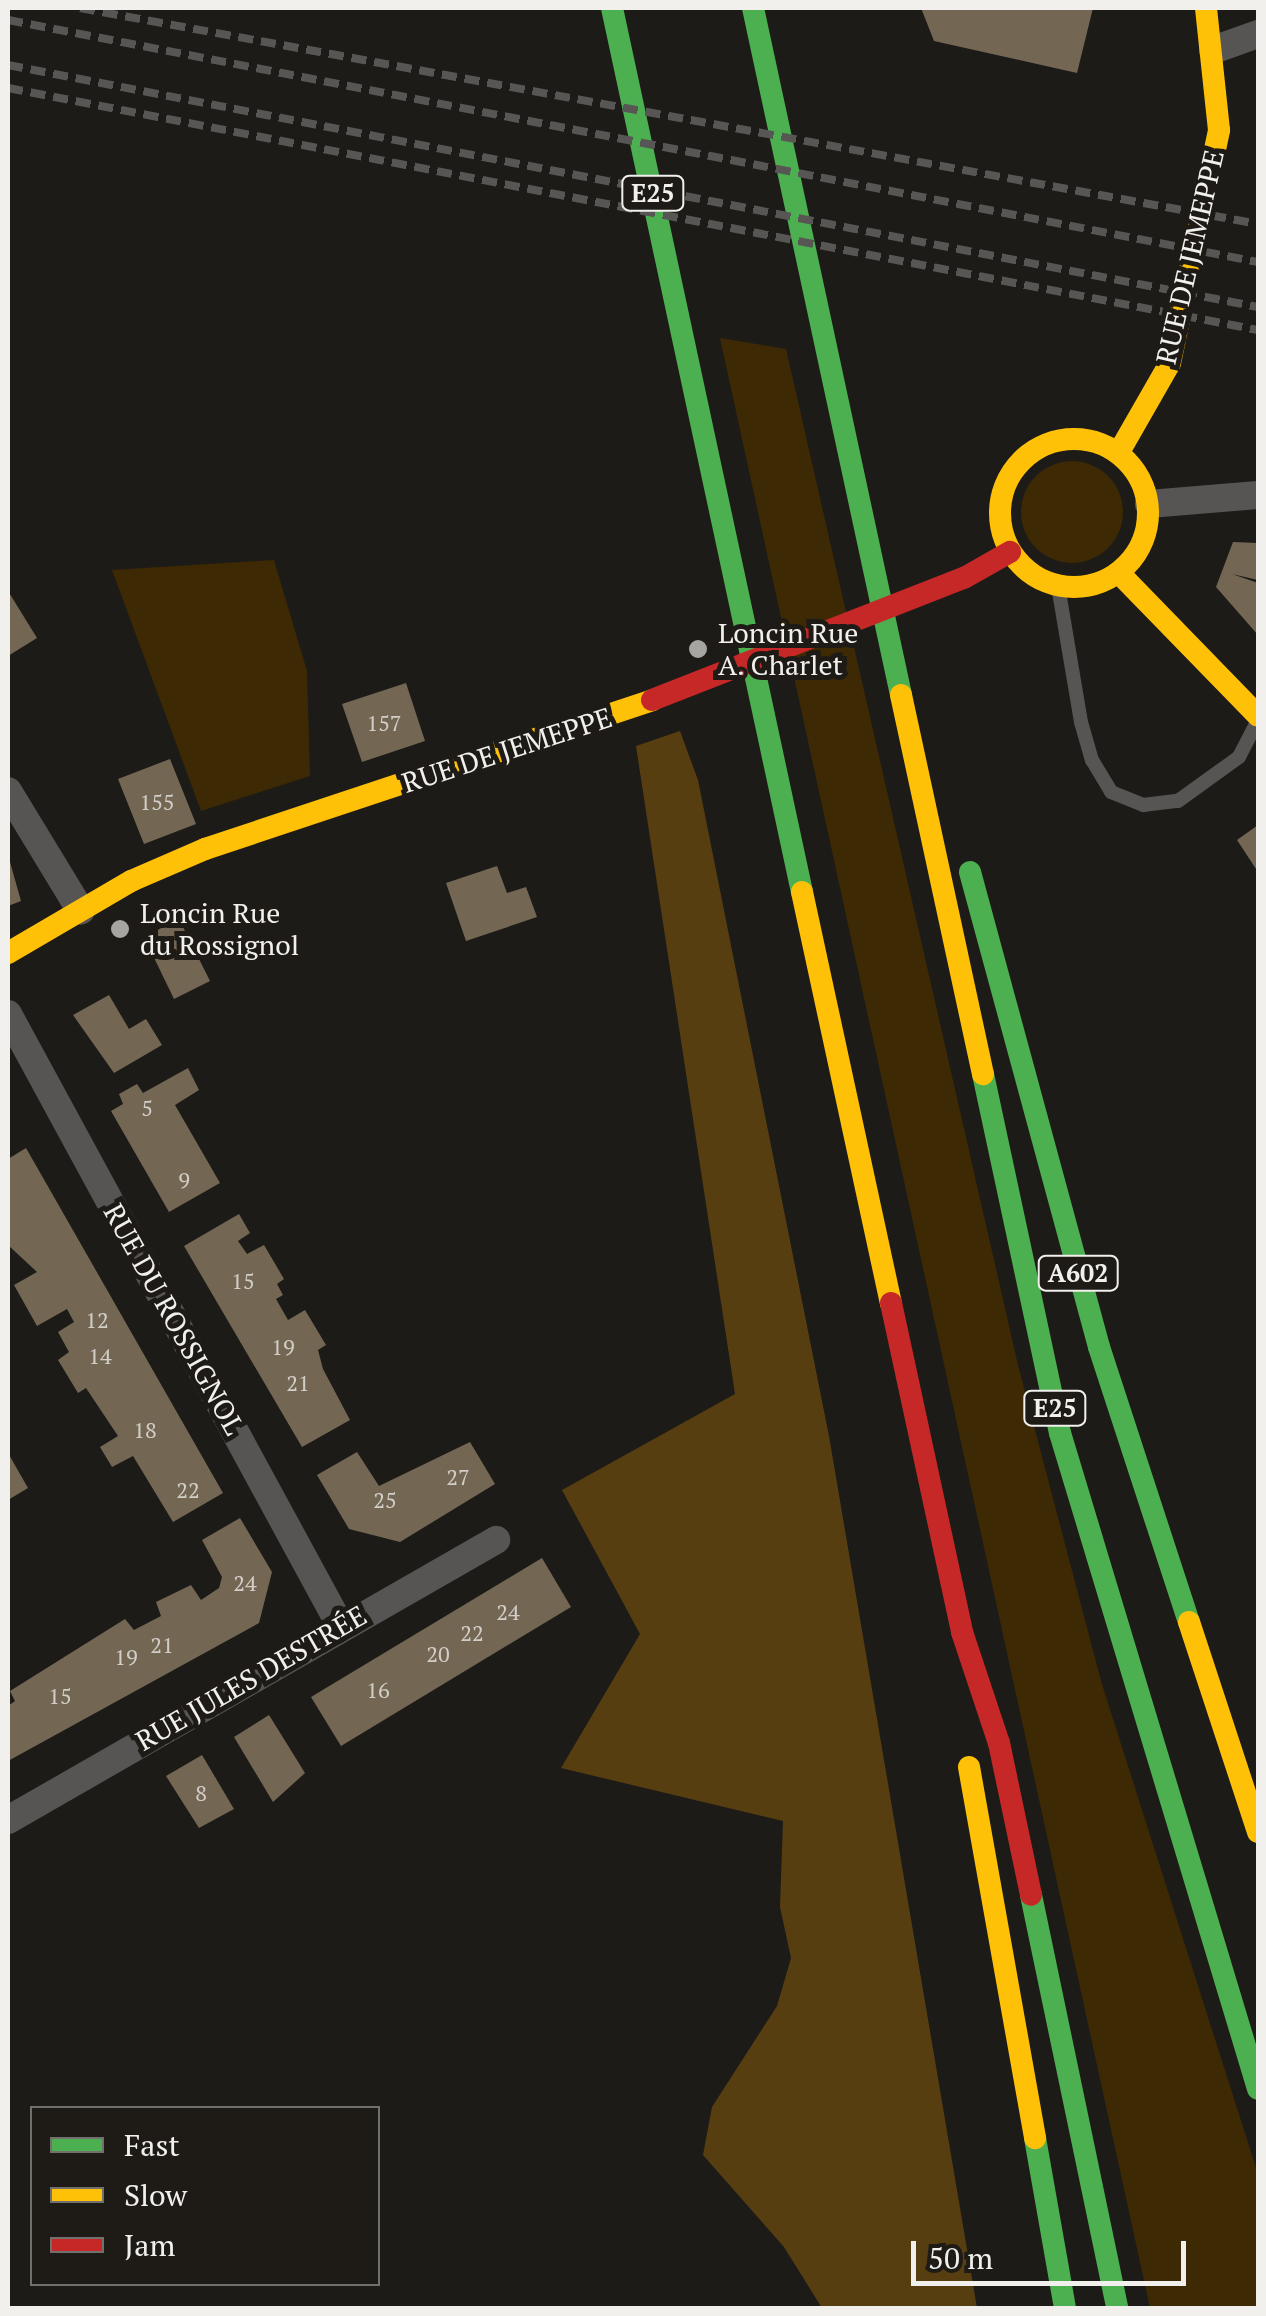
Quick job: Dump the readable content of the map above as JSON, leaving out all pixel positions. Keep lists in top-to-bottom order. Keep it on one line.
{"streets":{"main road":["E25","RUE DE JEMEPPE","A602"],"street":["RUE DU ROSSIGNOL","RUE JULES DESTRÉE"]},"crossings":[["RUE DU ROSSIGNOL","RUE JULES DESTRÉE"]],"places":["Loncin Rue A. Charlet","Loncin Rue du Rossignol"],"house_numbers":["157","155","5","9","15","12","19","14","21","18","27","22","25","24","24","22","21","20","19","16","15","8"],"legend":["Fast","Slow","Jam"],"scale_bar":"50 m"}
